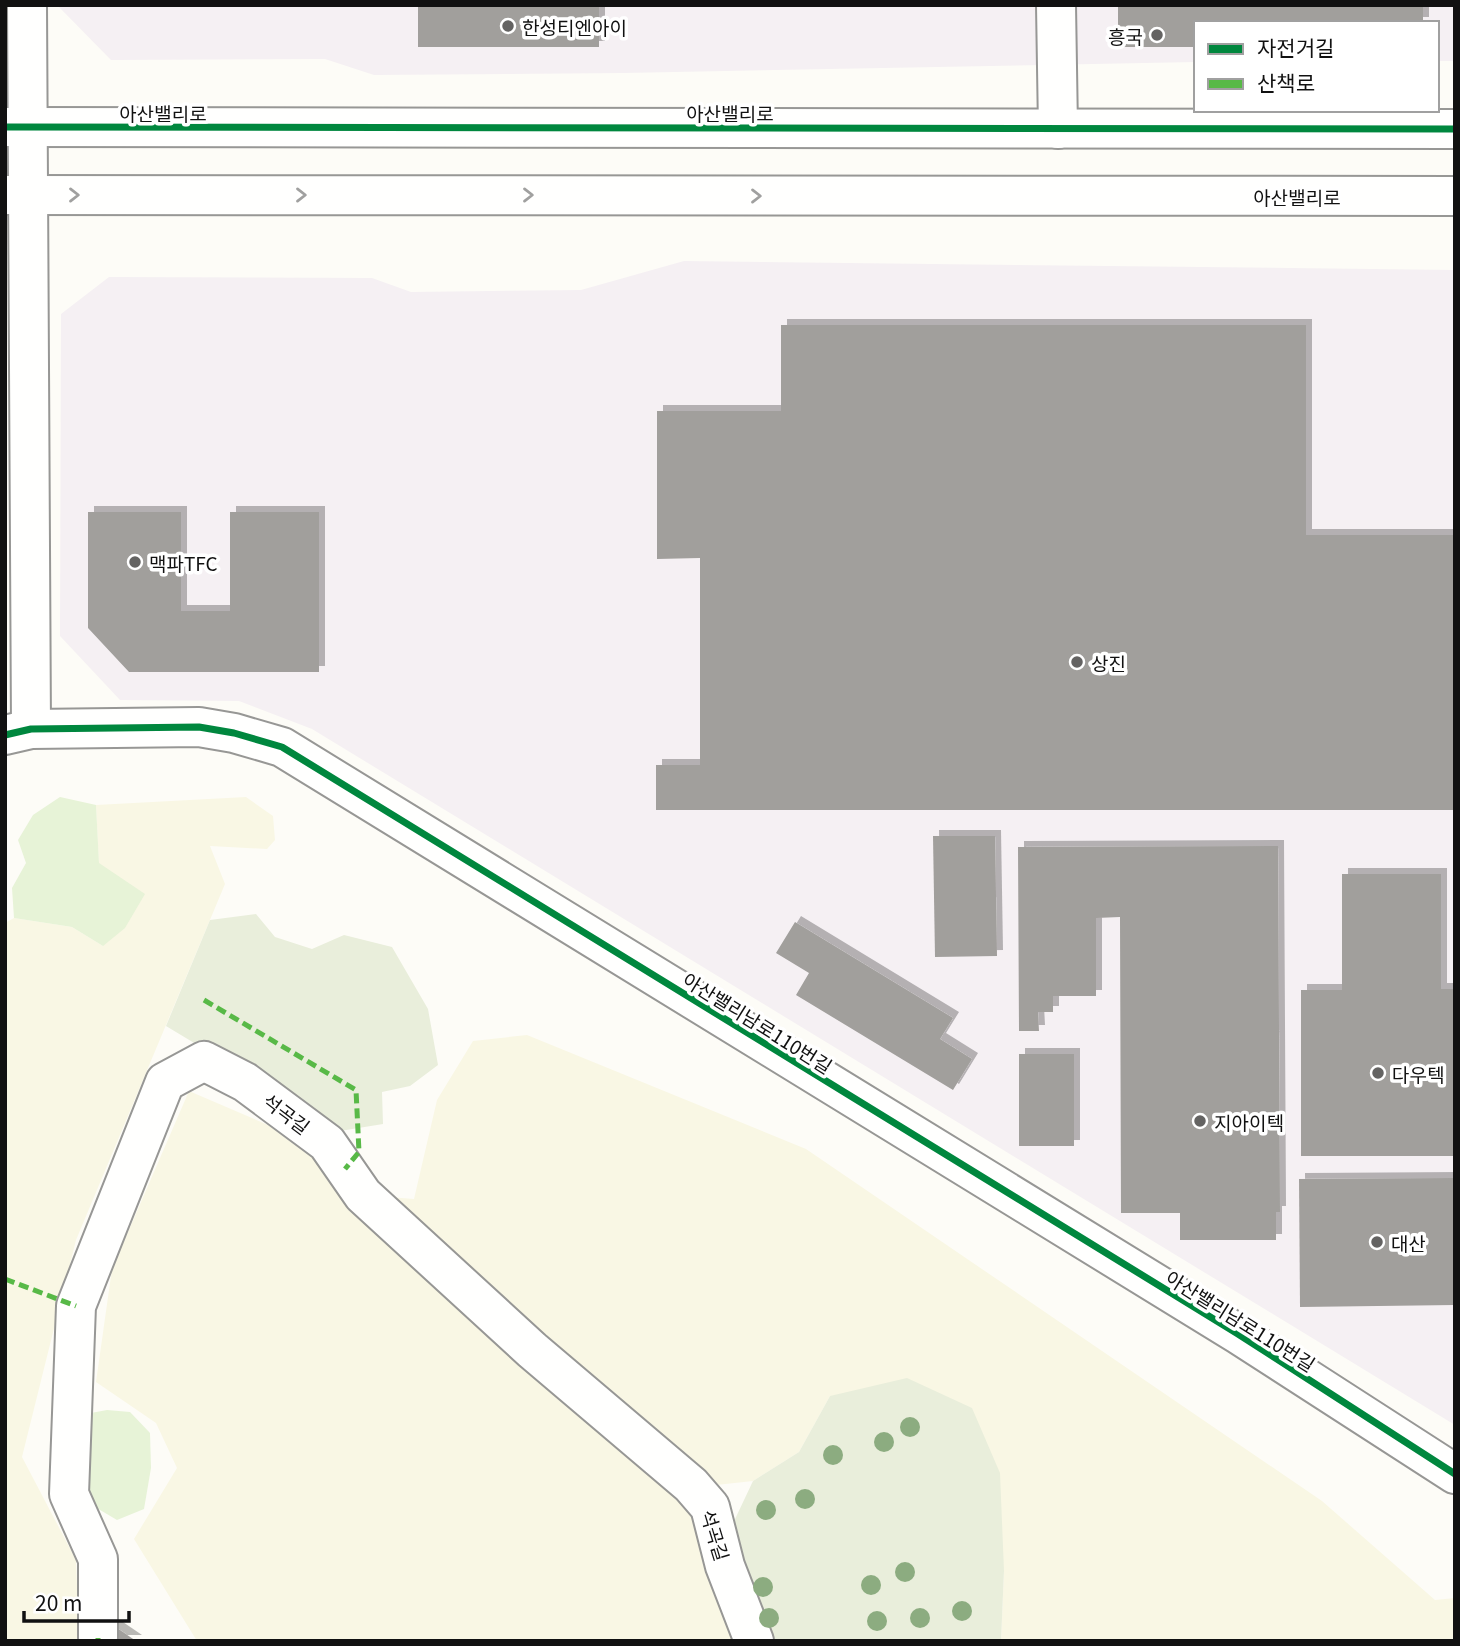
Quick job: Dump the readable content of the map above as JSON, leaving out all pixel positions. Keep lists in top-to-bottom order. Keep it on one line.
{"streets":{"street":["아산밸리로","아산밸리남로110번길","석곡길"]},"places":["한성티엔아이","흥국","맥파TFC","상진","다우텍","지아이텍","대산"],"legend":["자전거길","산책로"],"scale_bar":"20 m"}
